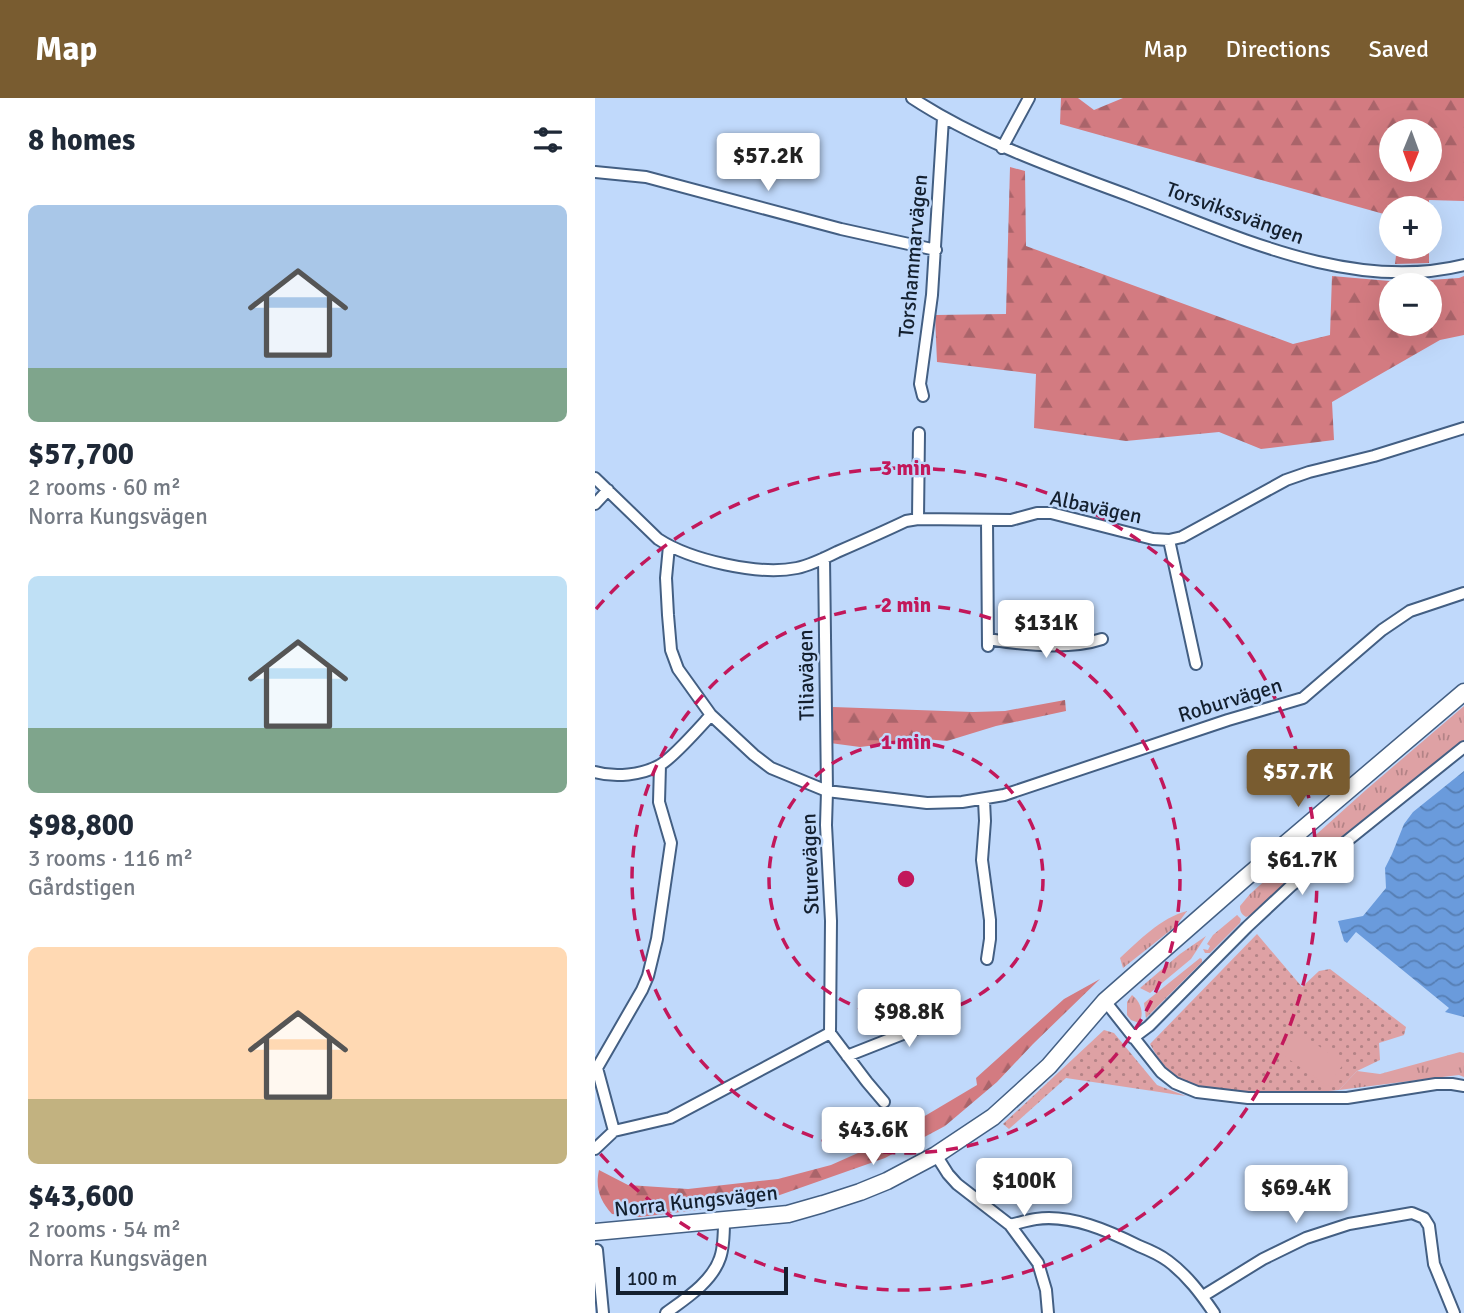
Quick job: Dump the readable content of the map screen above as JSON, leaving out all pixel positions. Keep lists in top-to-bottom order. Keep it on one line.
{"streets":{"main road":["Norra Kungsvägen"],"street":["Torsvikssvängen","Torshammarvägen","Albavägen","Tiliavägen","Roburvägen","Sturevägen"]},"crossings":[["Torsvikssvängen","Torshammarvägen"],["Albavägen","Tiliavägen"],["Albavägen","Sturevägen"],["Tiliavägen","Roburvägen"],["Tiliavägen","Sturevägen"],["Roburvägen","Sturevägen"]],"scale_bar":"100 m","north":"bottom","page":{"header":"Map","nav":["Map","Directions","Saved"],"heading":"8 homes","map_buttons":["+","−"],"price":["$57.2K","$131K","$57.7K","$61.7K","$98.8K","$43.6K","$100K","$69.4K"],"list":[{"name":"$57,700","note":"2 rooms · 60 m² · Norra Kungsvägen"},{"name":"$98,800","note":"3 rooms · 116 m² · Gårdstigen"},{"name":"$43,600","note":"2 rooms · 54 m² · Norra Kungsvägen"}],"scale":"100 m"},"rings":["3 min","2 min","1 min"]}
